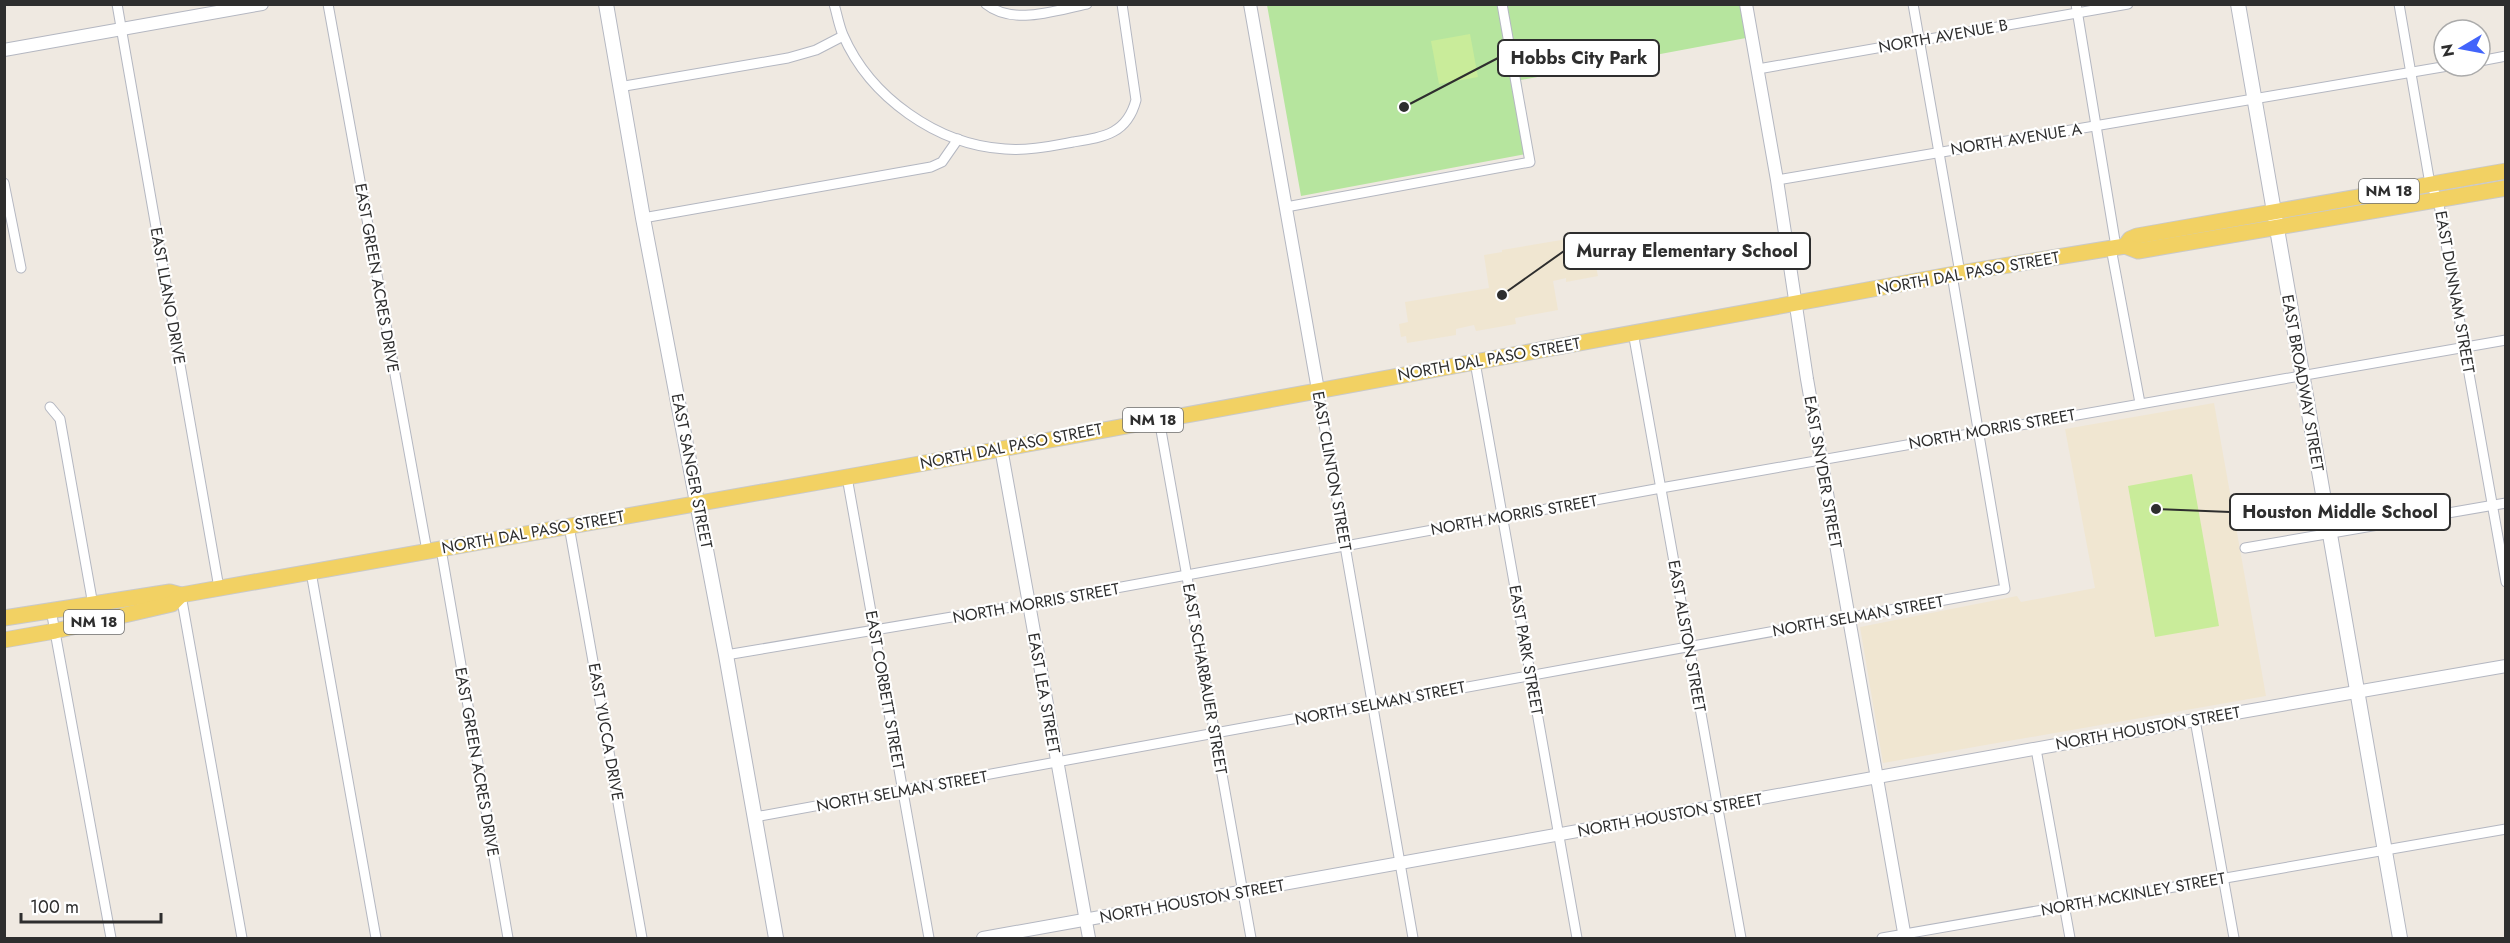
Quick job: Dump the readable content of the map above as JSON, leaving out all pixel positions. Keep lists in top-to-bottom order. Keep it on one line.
{"streets":{"main road":["NM 18","NORTH DAL PASO STREET","EAST BROADWAY STREET","EAST SANGER STREET"],"street":["NORTH AVENUE B","NORTH AVENUE A","EAST GREEN ACRES DRIVE","EAST DUNNAM STREET","EAST LLANO DRIVE","NORTH MORRIS STREET","EAST CLINTON STREET","EAST SNYDER STREET","NORTH SELMAN STREET","EAST ALSTON STREET","EAST PARK STREET","EAST SCHARBAUER STREET","EAST CORBETT STREET","EAST LEA STREET","NORTH HOUSTON STREET","EAST YUCCA DRIVE","NORTH MCKINLEY STREET"]},"crossings":[["NORTH AVENUE B","EAST SNYDER STREET"],["NORTH AVENUE A","EAST DUNNAM STREET"],["NORTH AVENUE A","EAST BROADWAY STREET"],["NORTH AVENUE A","EAST SNYDER STREET"],["NM 18","NORTH DAL PASO STREET"],["NM 18","EAST DUNNAM STREET"],["NM 18","EAST BROADWAY STREET"],["NORTH DAL PASO STREET","EAST GREEN ACRES DRIVE"],["NORTH DAL PASO STREET","EAST LLANO DRIVE"],["NORTH DAL PASO STREET","EAST BROADWAY STREET"],["NORTH DAL PASO STREET","EAST SANGER STREET"],["NORTH DAL PASO STREET","EAST CLINTON STREET"],["NORTH DAL PASO STREET","EAST SNYDER STREET"],["NORTH DAL PASO STREET","EAST ALSTON STREET"],["NORTH DAL PASO STREET","EAST PARK STREET"],["NORTH DAL PASO STREET","EAST SCHARBAUER STREET"],["NORTH DAL PASO STREET","EAST CORBETT STREET"],["NORTH DAL PASO STREET","EAST LEA STREET"],["NORTH DAL PASO STREET","EAST YUCCA DRIVE"],["EAST DUNNAM STREET","NORTH MORRIS STREET"],["EAST BROADWAY STREET","NORTH MORRIS STREET"],["EAST BROADWAY STREET","NORTH HOUSTON STREET"],["EAST BROADWAY STREET","NORTH MCKINLEY STREET"],["NORTH MORRIS STREET","EAST SANGER STREET"],["NORTH MORRIS STREET","EAST CLINTON STREET"],["NORTH MORRIS STREET","EAST SNYDER STREET"],["NORTH MORRIS STREET","NORTH SELMAN STREET"],["NORTH MORRIS STREET","EAST ALSTON STREET"],["NORTH MORRIS STREET","EAST PARK STREET"],["NORTH MORRIS STREET","EAST SCHARBAUER STREET"],["NORTH MORRIS STREET","EAST CORBETT STREET"],["NORTH MORRIS STREET","EAST LEA STREET"],["EAST SANGER STREET","NORTH SELMAN STREET"],["EAST CLINTON STREET","NORTH SELMAN STREET"],["EAST CLINTON STREET","NORTH HOUSTON STREET"],["EAST SNYDER STREET","NORTH SELMAN STREET"],["EAST SNYDER STREET","NORTH HOUSTON STREET"],["EAST SNYDER STREET","NORTH MCKINLEY STREET"],["NORTH SELMAN STREET","EAST ALSTON STREET"],["NORTH SELMAN STREET","EAST PARK STREET"],["NORTH SELMAN STREET","EAST SCHARBAUER STREET"],["NORTH SELMAN STREET","EAST CORBETT STREET"],["NORTH SELMAN STREET","EAST LEA STREET"],["EAST ALSTON STREET","NORTH HOUSTON STREET"],["EAST PARK STREET","NORTH HOUSTON STREET"],["EAST SCHARBAUER STREET","NORTH HOUSTON STREET"],["EAST LEA STREET","NORTH HOUSTON STREET"]],"places":["Hobbs City Park","Murray Elementary School","Houston Middle School"],"scale_bar":"100 m","north":"left"}
